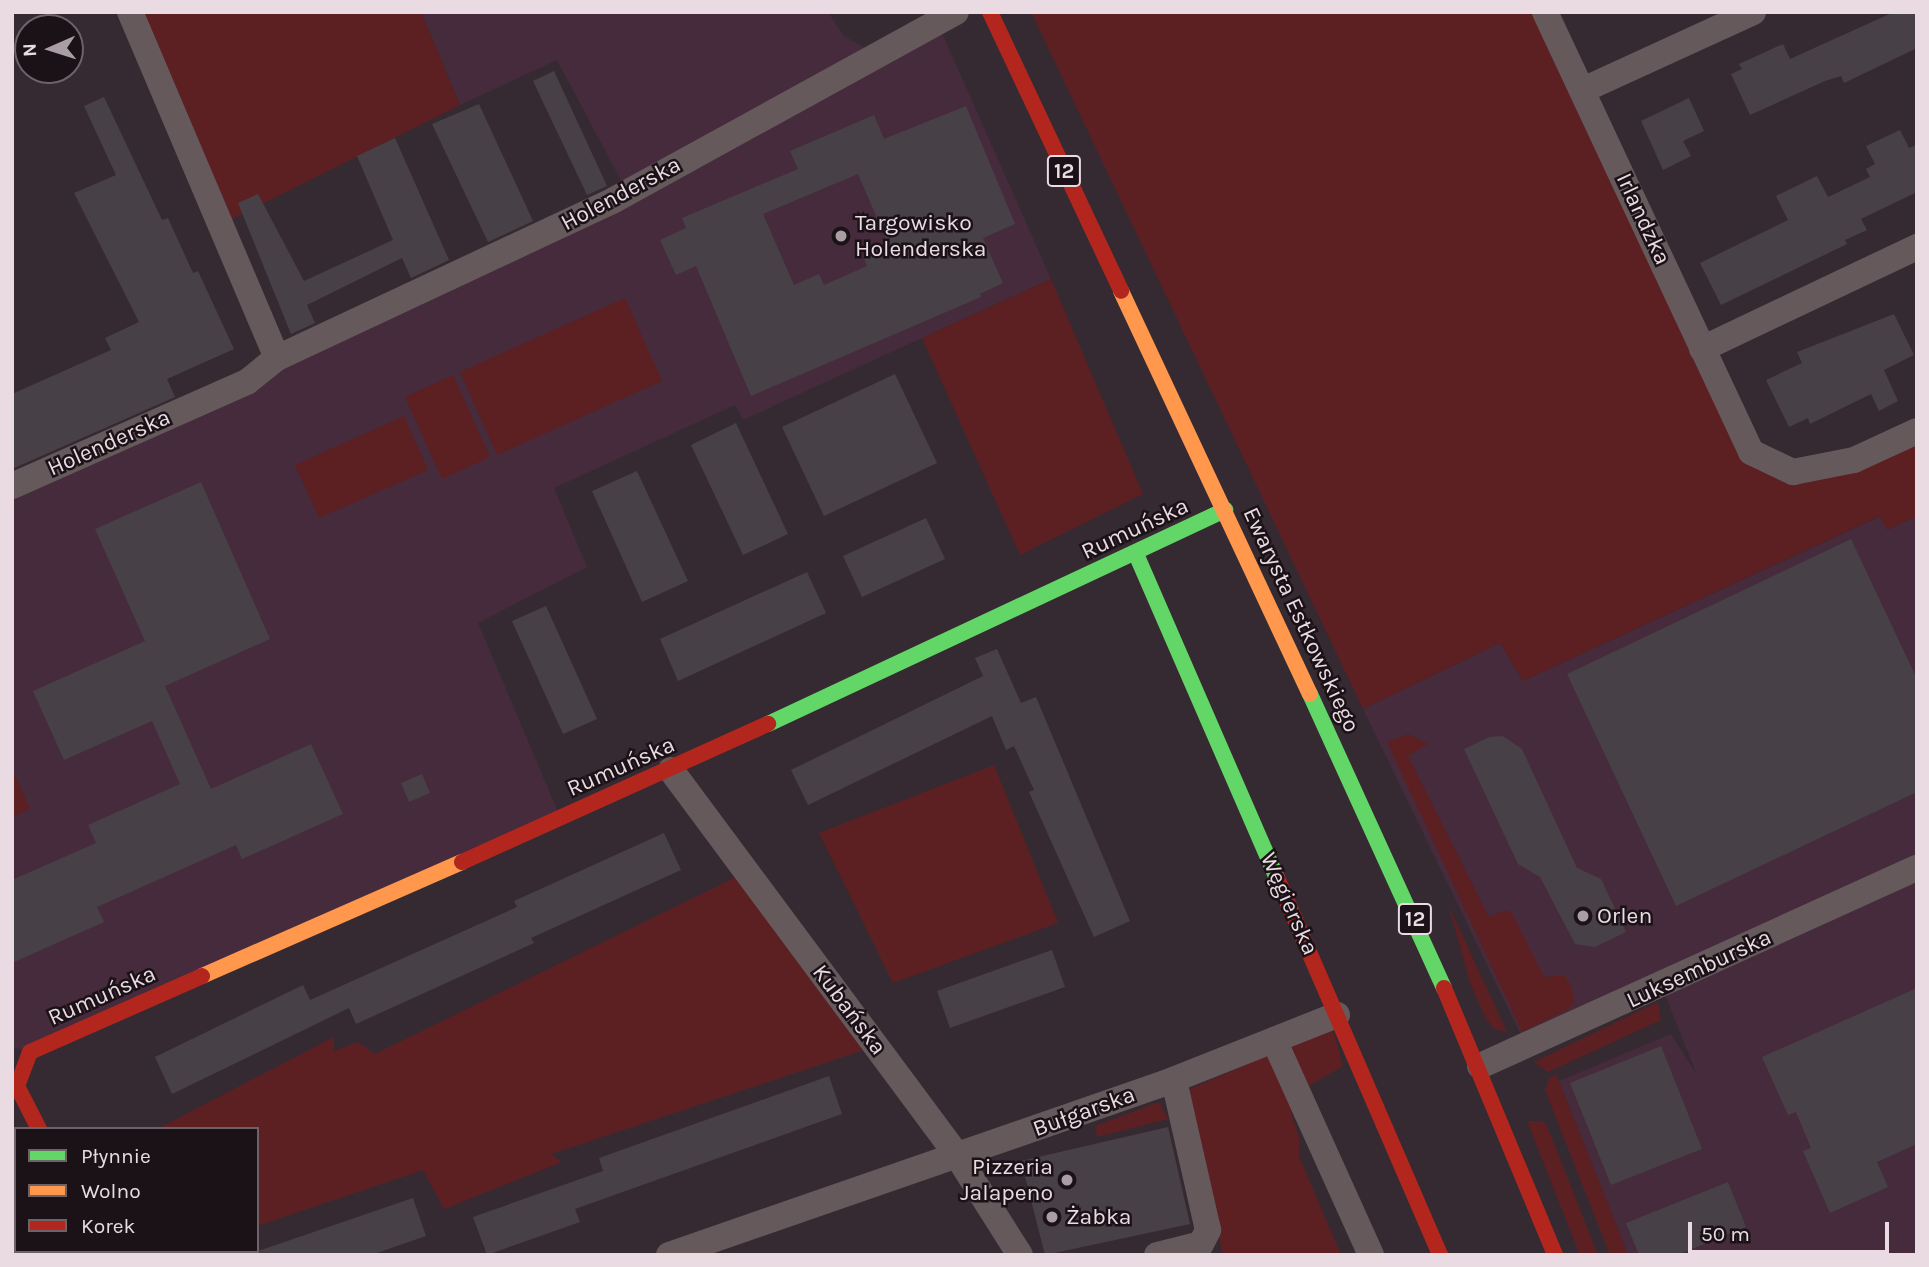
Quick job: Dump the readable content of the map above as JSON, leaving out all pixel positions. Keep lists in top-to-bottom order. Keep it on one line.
{"streets":{"street":["12","Holenderska","Irlandzka","Rumuńska","Ewarysta Estkowskiego","Węgierska","Luksemburska","Kubańska","Bułgarska"]},"crossings":[["Rumuńska","Ewarysta Estkowskiego"],["Rumuńska","Węgierska"],["Rumuńska","Kubańska"],["Ewarysta Estkowskiego","Luksemburska"],["Węgierska","Bułgarska"],["Kubańska","Bułgarska"]],"places":["Targowisko Holenderska","Orlen","Pizzeria Jalapeno","Żabka"],"legend":["Płynnie","Wolno","Korek"],"scale_bar":"50 m","north":"left"}
